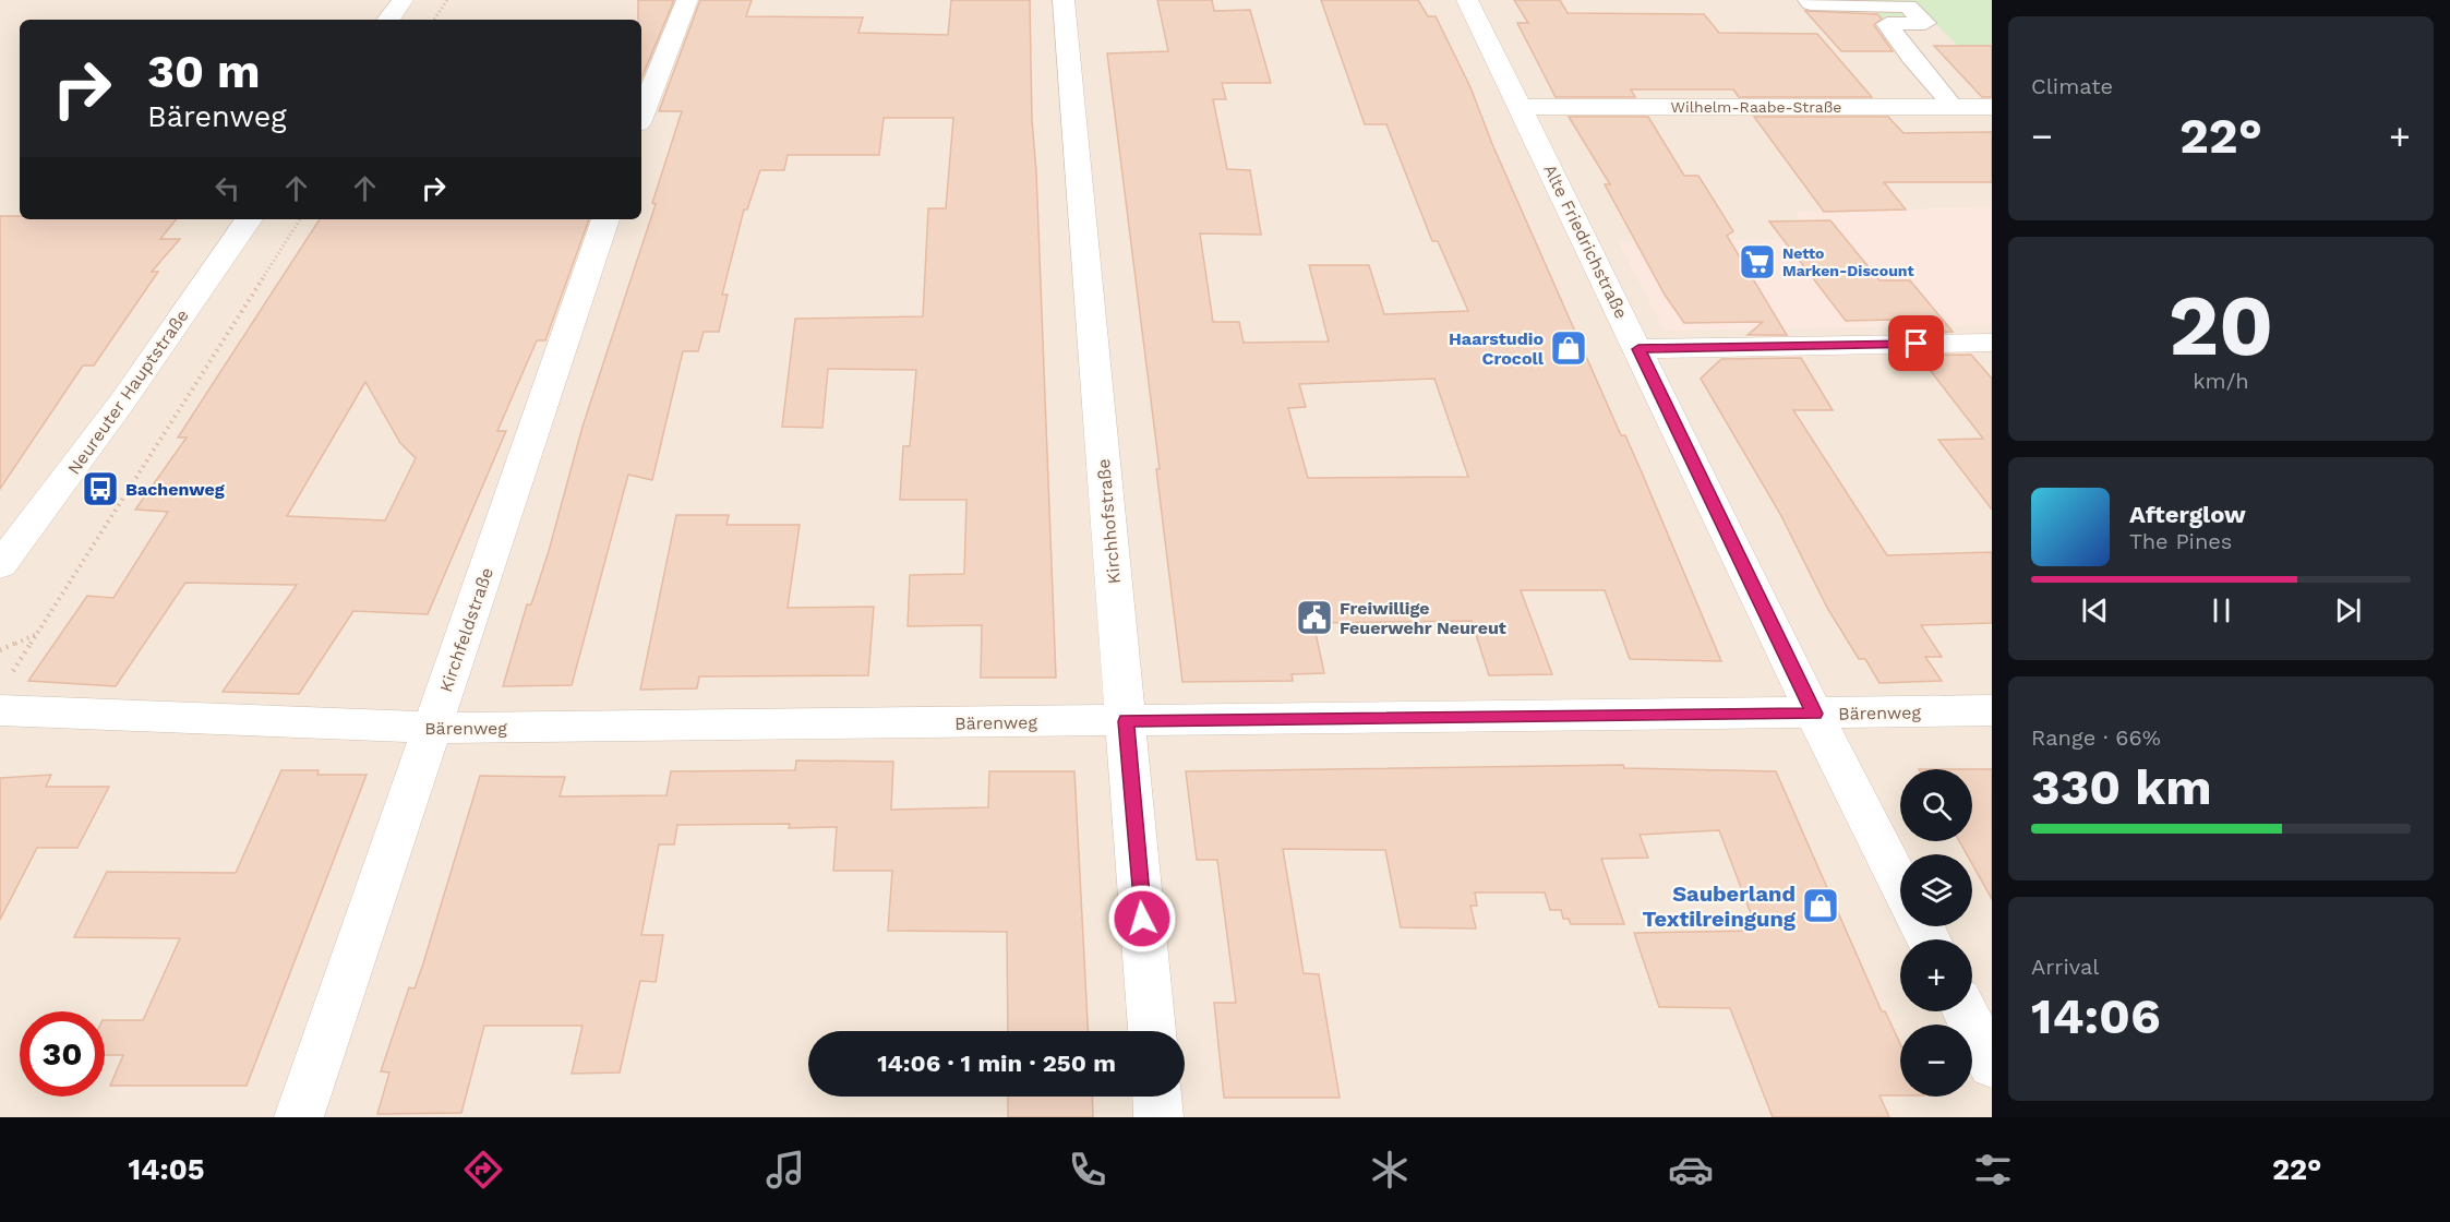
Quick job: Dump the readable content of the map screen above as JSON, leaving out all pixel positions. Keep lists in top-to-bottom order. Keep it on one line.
{"streets":{"street":["Wilhelm-Raabe-Straße","Alte Friedrichstraße","Neureuter Hauptstraße","Kirchhofstraße","Kirchfeldstraße","Bärenweg"]},"crossings":[["Wilhelm-Raabe-Straße","Alte Friedrichstraße"],["Alte Friedrichstraße","Bärenweg"],["Kirchhofstraße","Bärenweg"],["Kirchfeldstraße","Bärenweg"]],"places":{"supermarket":["Netto Marken-Discount"],"shop":["Haarstudio Crocoll","Sauberland Textilreingung"],"bus stop":["Bachenweg"],"public building":["Freiwillige Feuerwehr Neureut"]},"page":{"tile":["Climate",["20","km/h"],["Range · 66%","330 km"],["Arrival","14:06"]],"turn":["30 m","Bärenweg"],"heat":["−","22°","+"],"song":["Afterglow","The Pines"],"map_buttons":["+","−"],"limit":"30","trip":"14:06 · 1 min · 250 m","tabs":["14:05","22°"]}}
